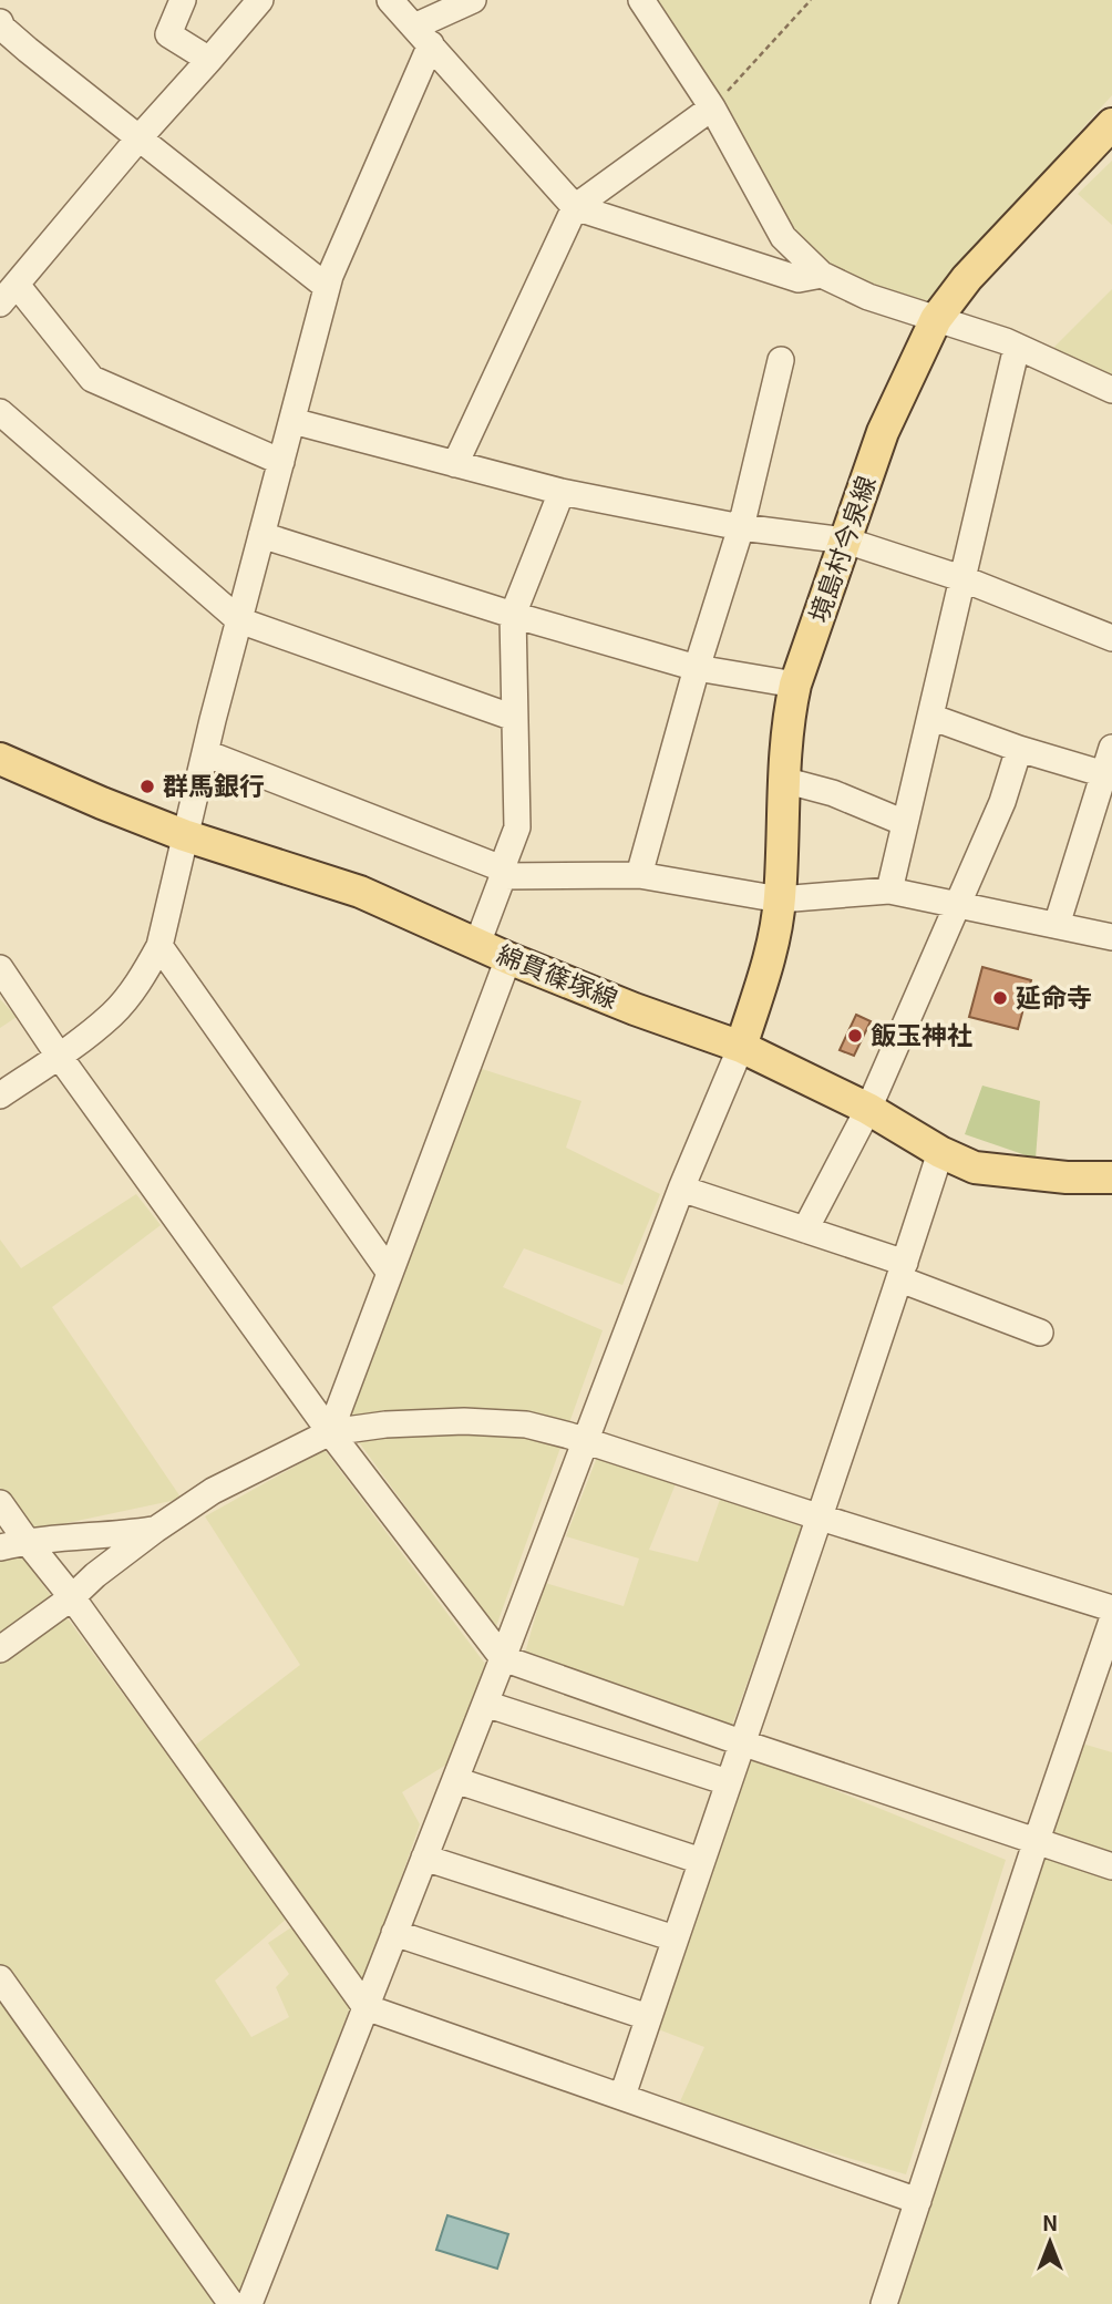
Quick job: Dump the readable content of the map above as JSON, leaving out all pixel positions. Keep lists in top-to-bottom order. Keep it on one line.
{"streets":{"main road":["境島村今泉線","綿貫篠塚線"]},"crossings":[["境島村今泉線","綿貫篠塚線"]],"places":["群馬銀行","延命寺","飯玉神社"],"north":"top"}
